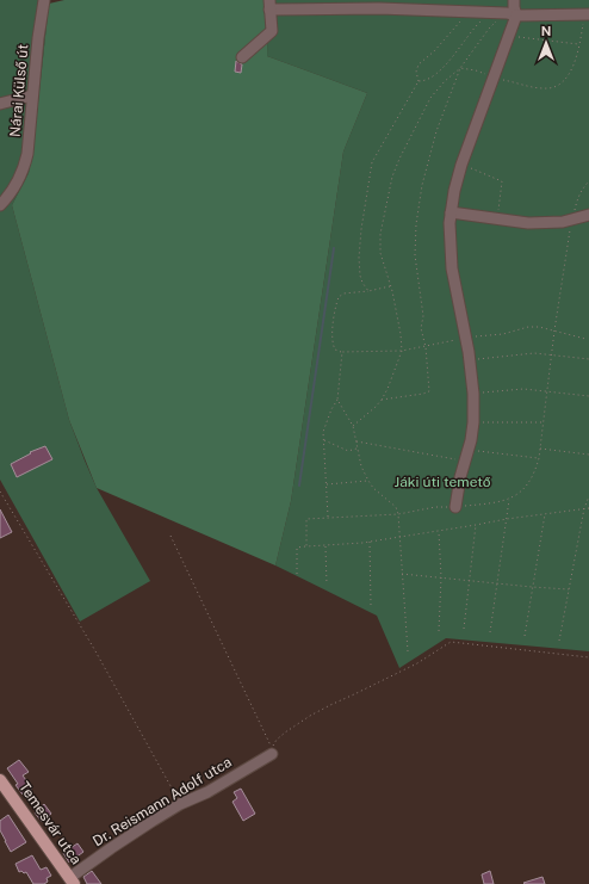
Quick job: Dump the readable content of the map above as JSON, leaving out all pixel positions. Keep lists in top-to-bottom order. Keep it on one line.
{"streets":{"main road":["Temesvár utca"],"street":["Nárai Külső út","Dr. Reismann Adolf utca"]},"crossings":[["Dr. Reismann Adolf utca","Temesvár utca"]],"parks":["Jáki úti temető"],"north":"top"}
